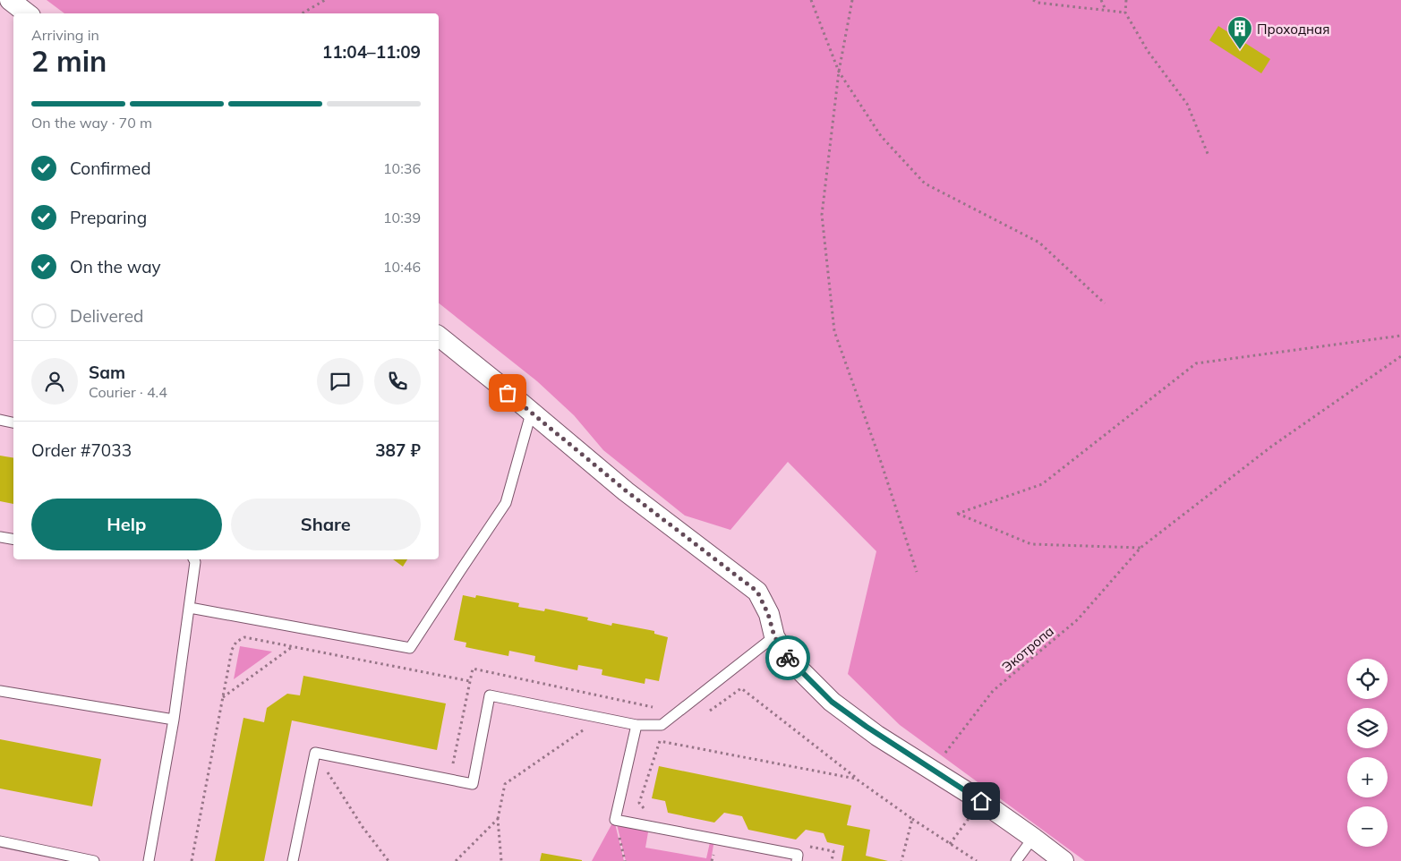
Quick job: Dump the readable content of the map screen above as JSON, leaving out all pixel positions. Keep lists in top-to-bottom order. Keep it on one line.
{"streets":{"path":["Экотропа"]},"places":{"building":["Проходная"]},"page":{"heading":["2 min","Arriving in","11:04–11:09"],"panel":["Sam","Courier · 4.4","Order #7033","387 ₽"],"bar":"On the way · 70 m","list":[["Confirmed","10:36"],["Preparing","10:39"],["On the way","10:46"],"Delivered"],"buttons":["Help","Share"],"map_buttons":["+","−"]}}
